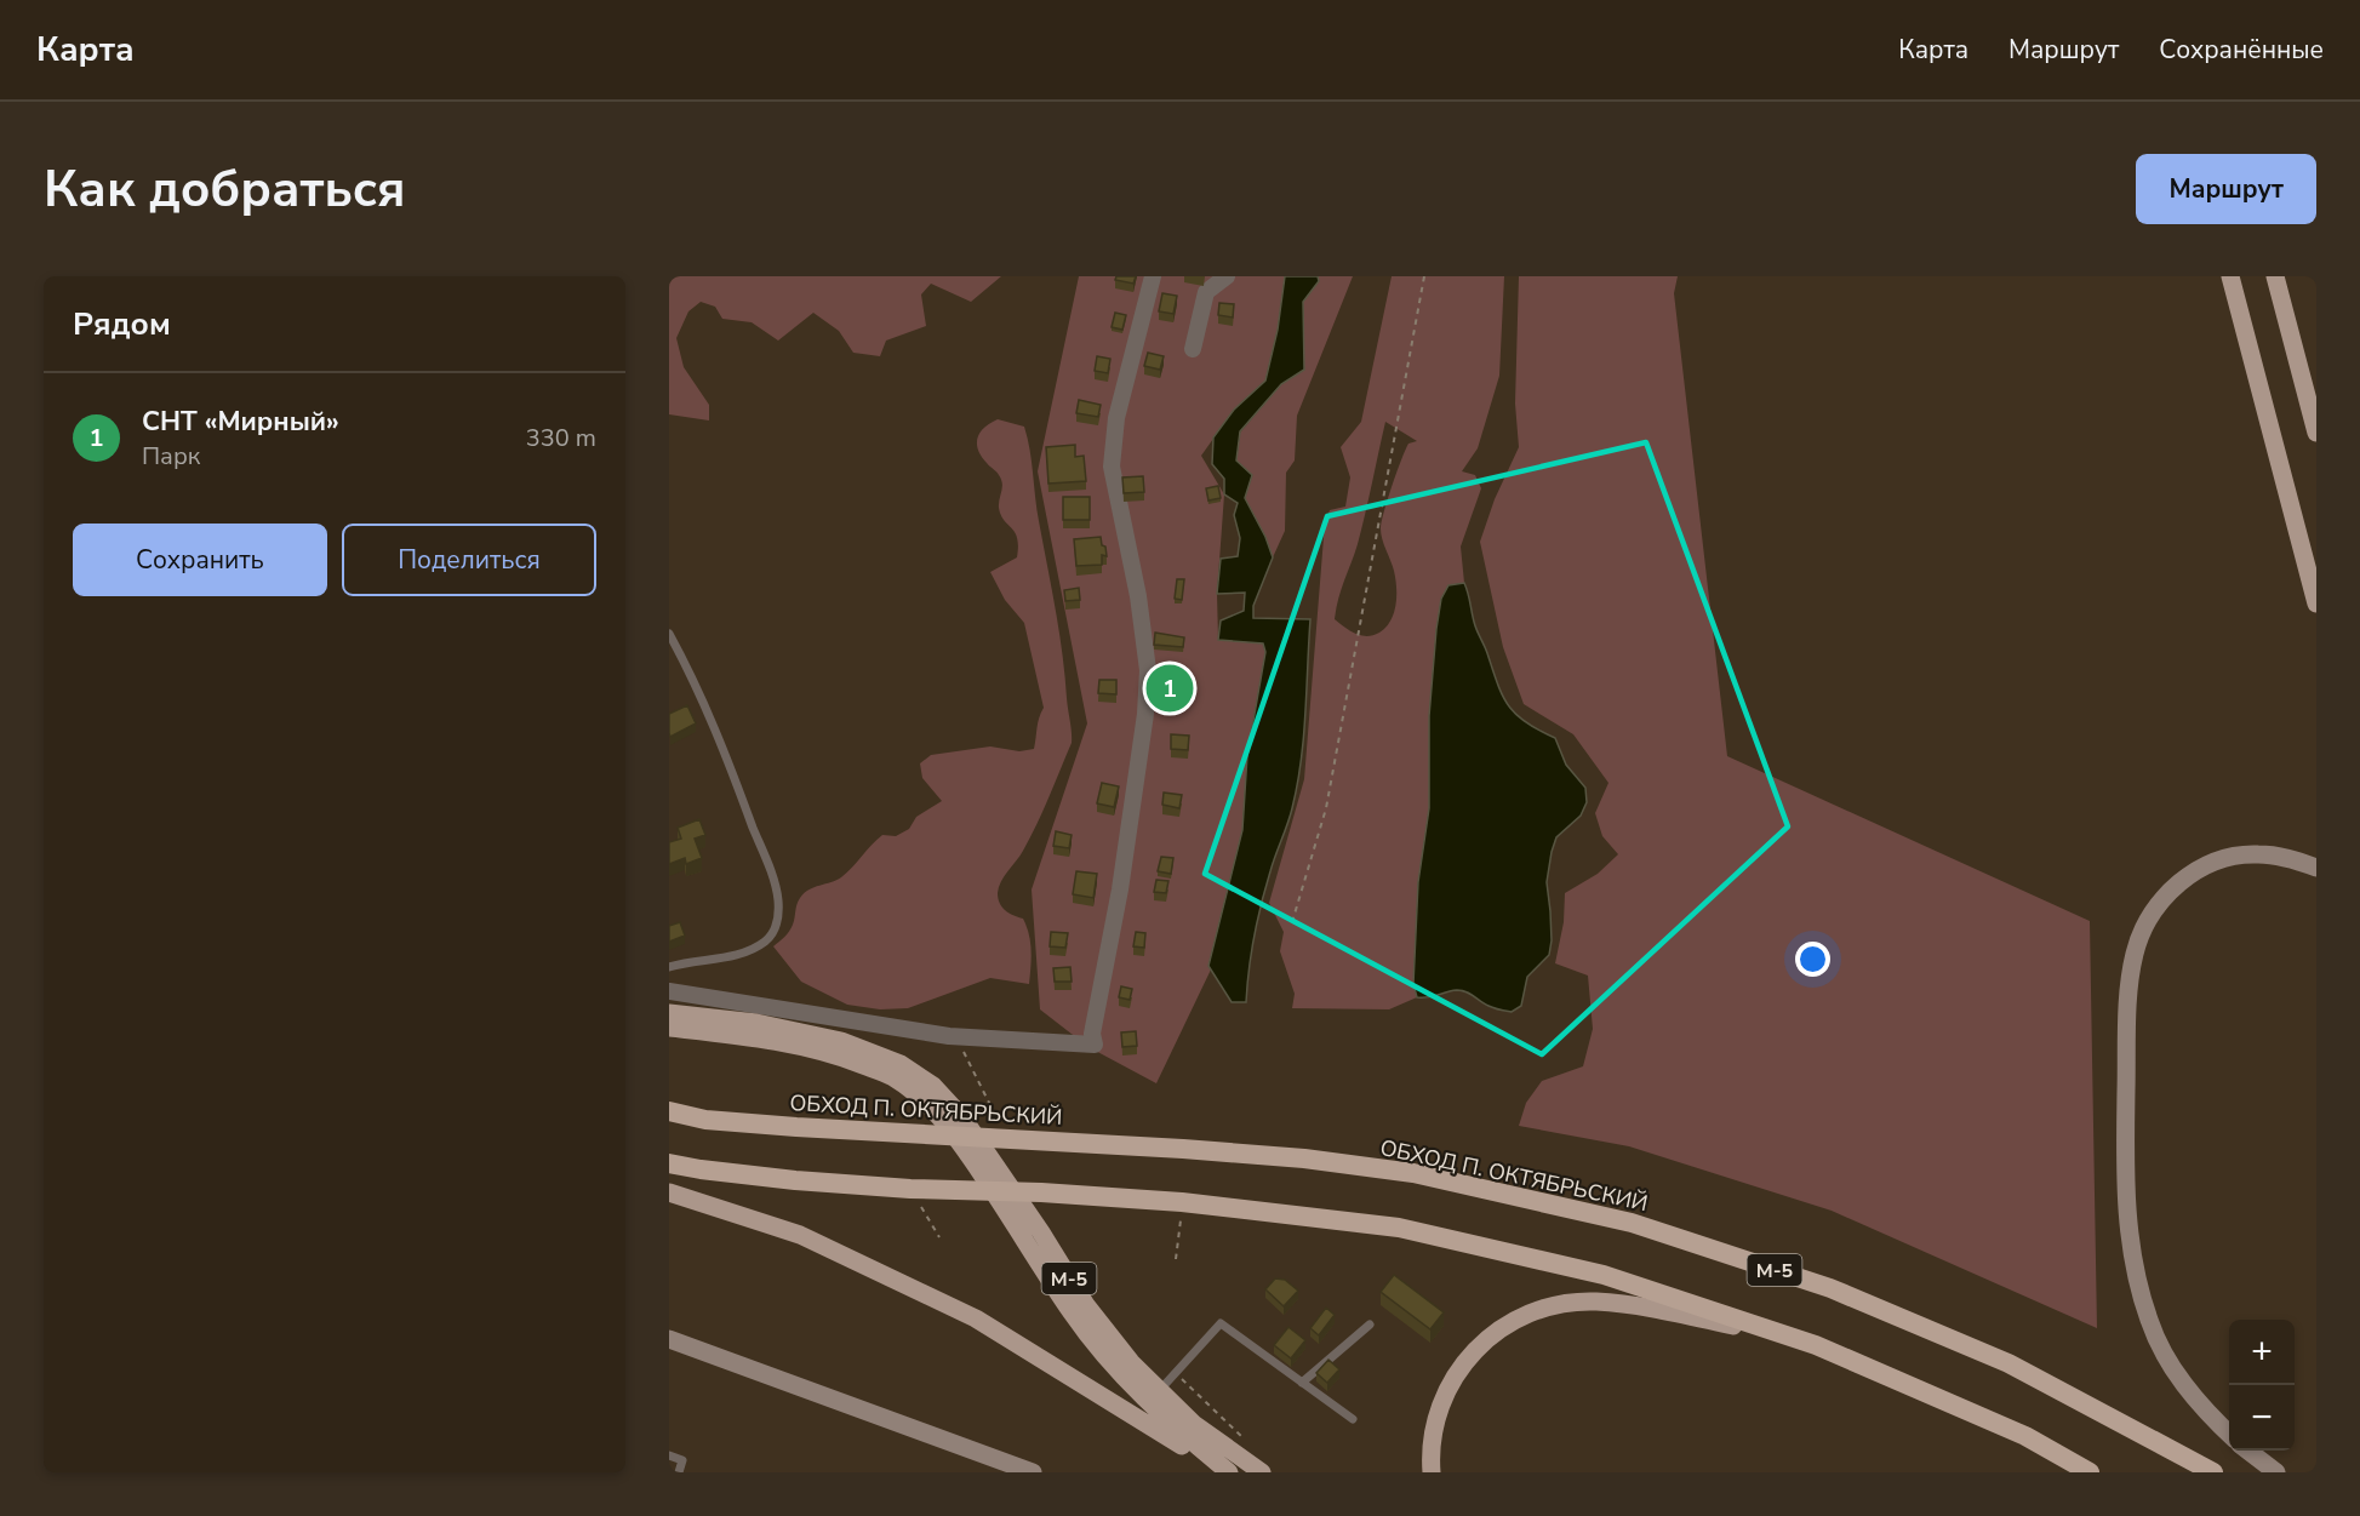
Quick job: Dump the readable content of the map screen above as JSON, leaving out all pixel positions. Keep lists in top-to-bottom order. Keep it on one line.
{"streets":{"highway":["ОБХОД П. ОКТЯБРЬСКИЙ","М-5"]},"page":{"header":"Карта","nav":["Карта","Маршрут","Сохранённые"],"buttons":["Маршрут",["Сохранить","Поделиться"]],"title":"Как добраться","heading":"Рядом","list":[{"mark":"1","name":"СНТ «Мирный»","note":"Парк","value":"330 m"}],"pins":"1","map_buttons":["+","−"]}}
